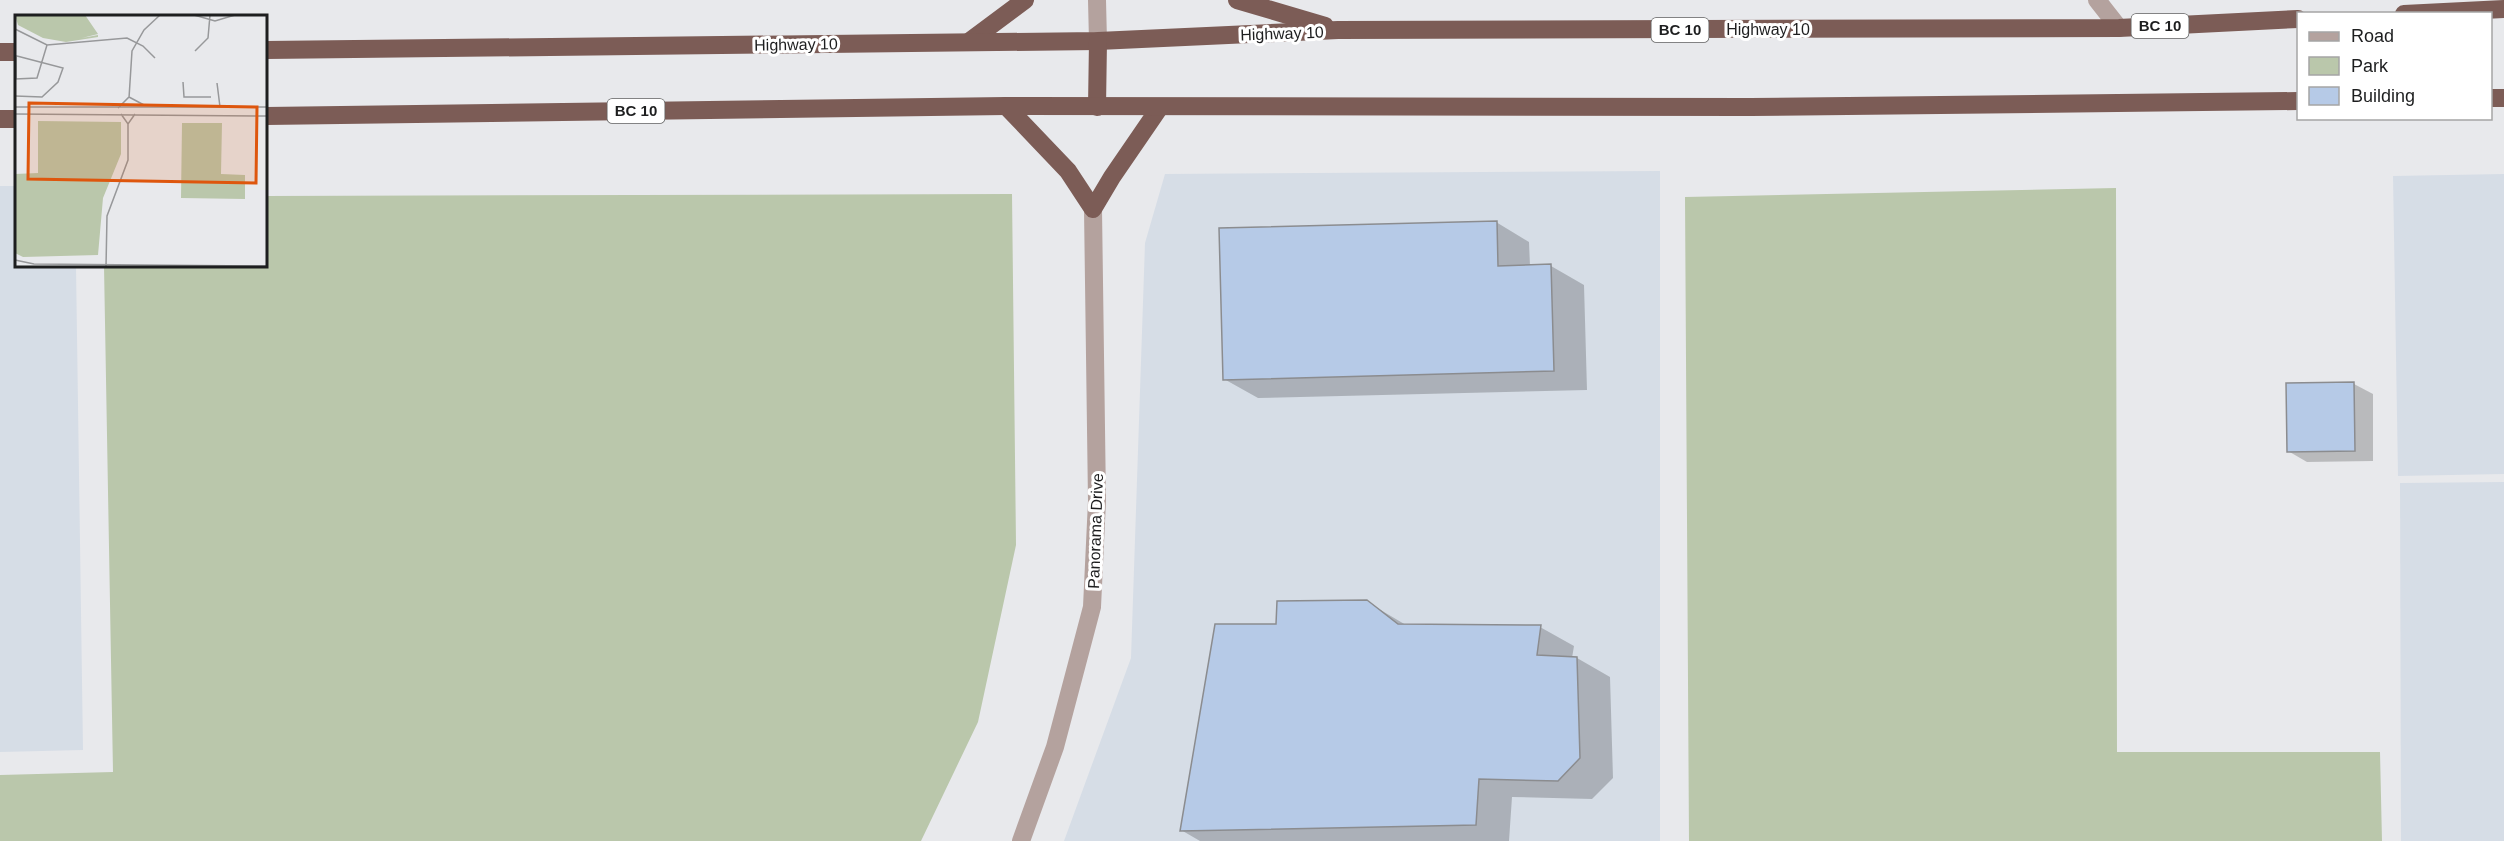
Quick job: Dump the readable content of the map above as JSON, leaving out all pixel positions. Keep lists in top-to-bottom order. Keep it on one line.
{"streets":{"highway":["BC 10","Highway 10"],"street":["Panorama Drive"]},"legend":["Road","Park","Building"]}
